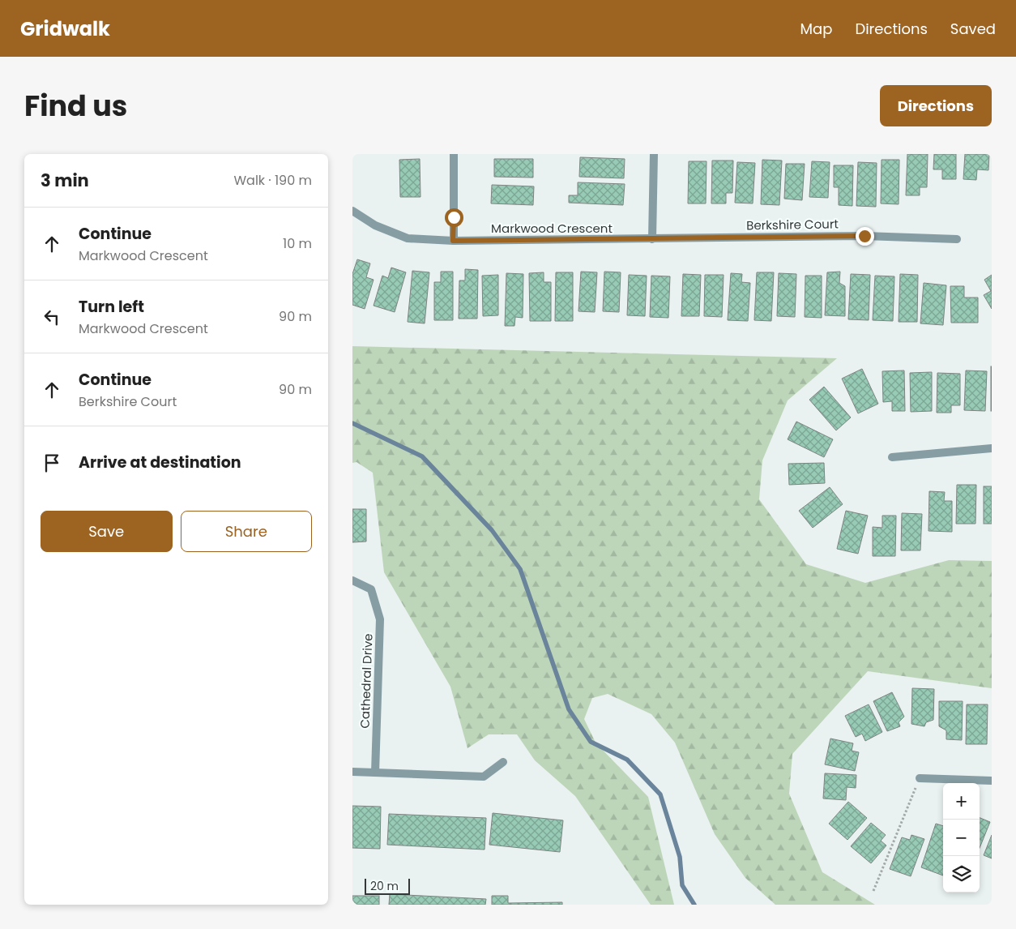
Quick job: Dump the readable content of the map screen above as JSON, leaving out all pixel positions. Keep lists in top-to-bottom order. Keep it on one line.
{"streets":{"street":["Berkshire Court","Markwood Crescent","Cathedral Drive"]},"crossings":[["Berkshire Court","Markwood Crescent"]],"scale_bar":"20 m","page":{"header":"Gridwalk","nav":["Map","Directions","Saved"],"title":"Find us","buttons":["Directions",["Save","Share"]],"heading":["3 min","Walk · 190 m"],"list":[["Continue","Markwood Crescent","10 m"],["Turn left","Markwood Crescent","90 m"],["Continue","Berkshire Court","90 m"],"Arrive at destination"],"map_buttons":["+","−"],"scale":"20 m"}}
